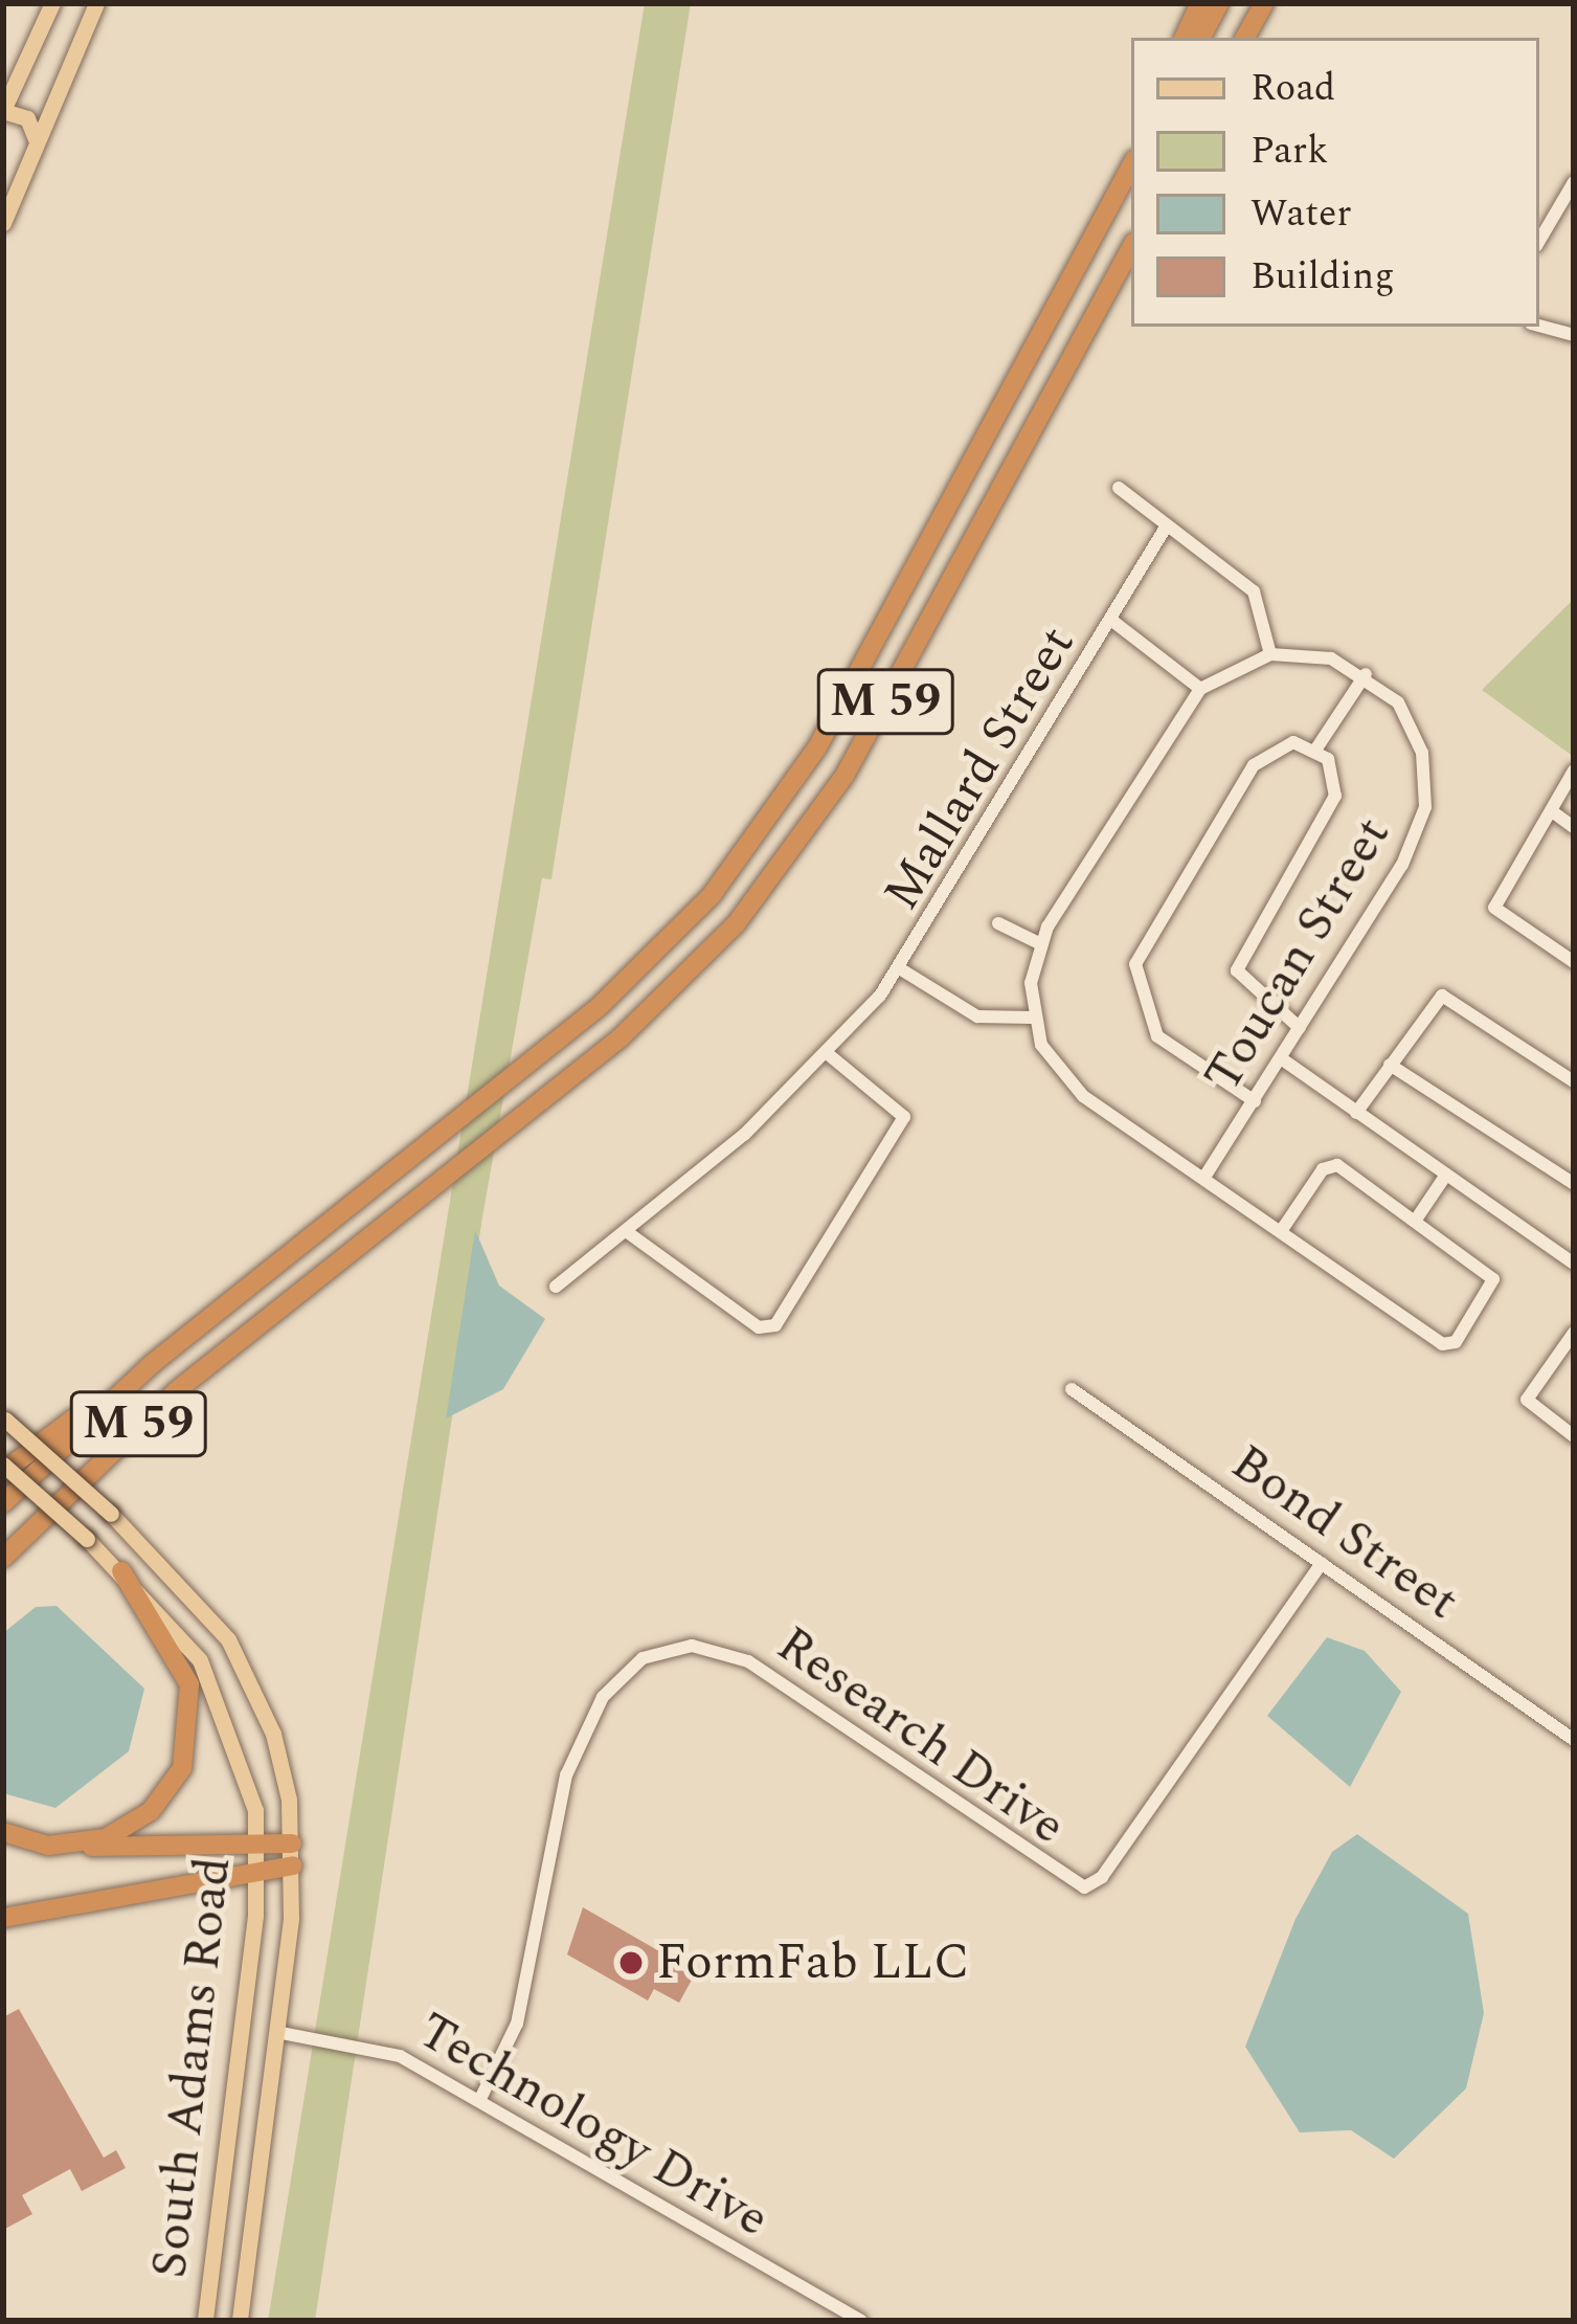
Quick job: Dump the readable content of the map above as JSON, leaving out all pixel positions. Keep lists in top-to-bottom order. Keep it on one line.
{"streets":{"highway":["M 59"],"main road":["South Adams Road"],"street":["Mallard Street","Toucan Street","Bond Street","Research Drive","Technology Drive"]},"crossings":[["Bond Street","Research Drive"],["Research Drive","Technology Drive"],["South Adams Road","Technology Drive"]],"places":["FormFab LLC"],"legend":["Road","Park","Water","Building"]}
